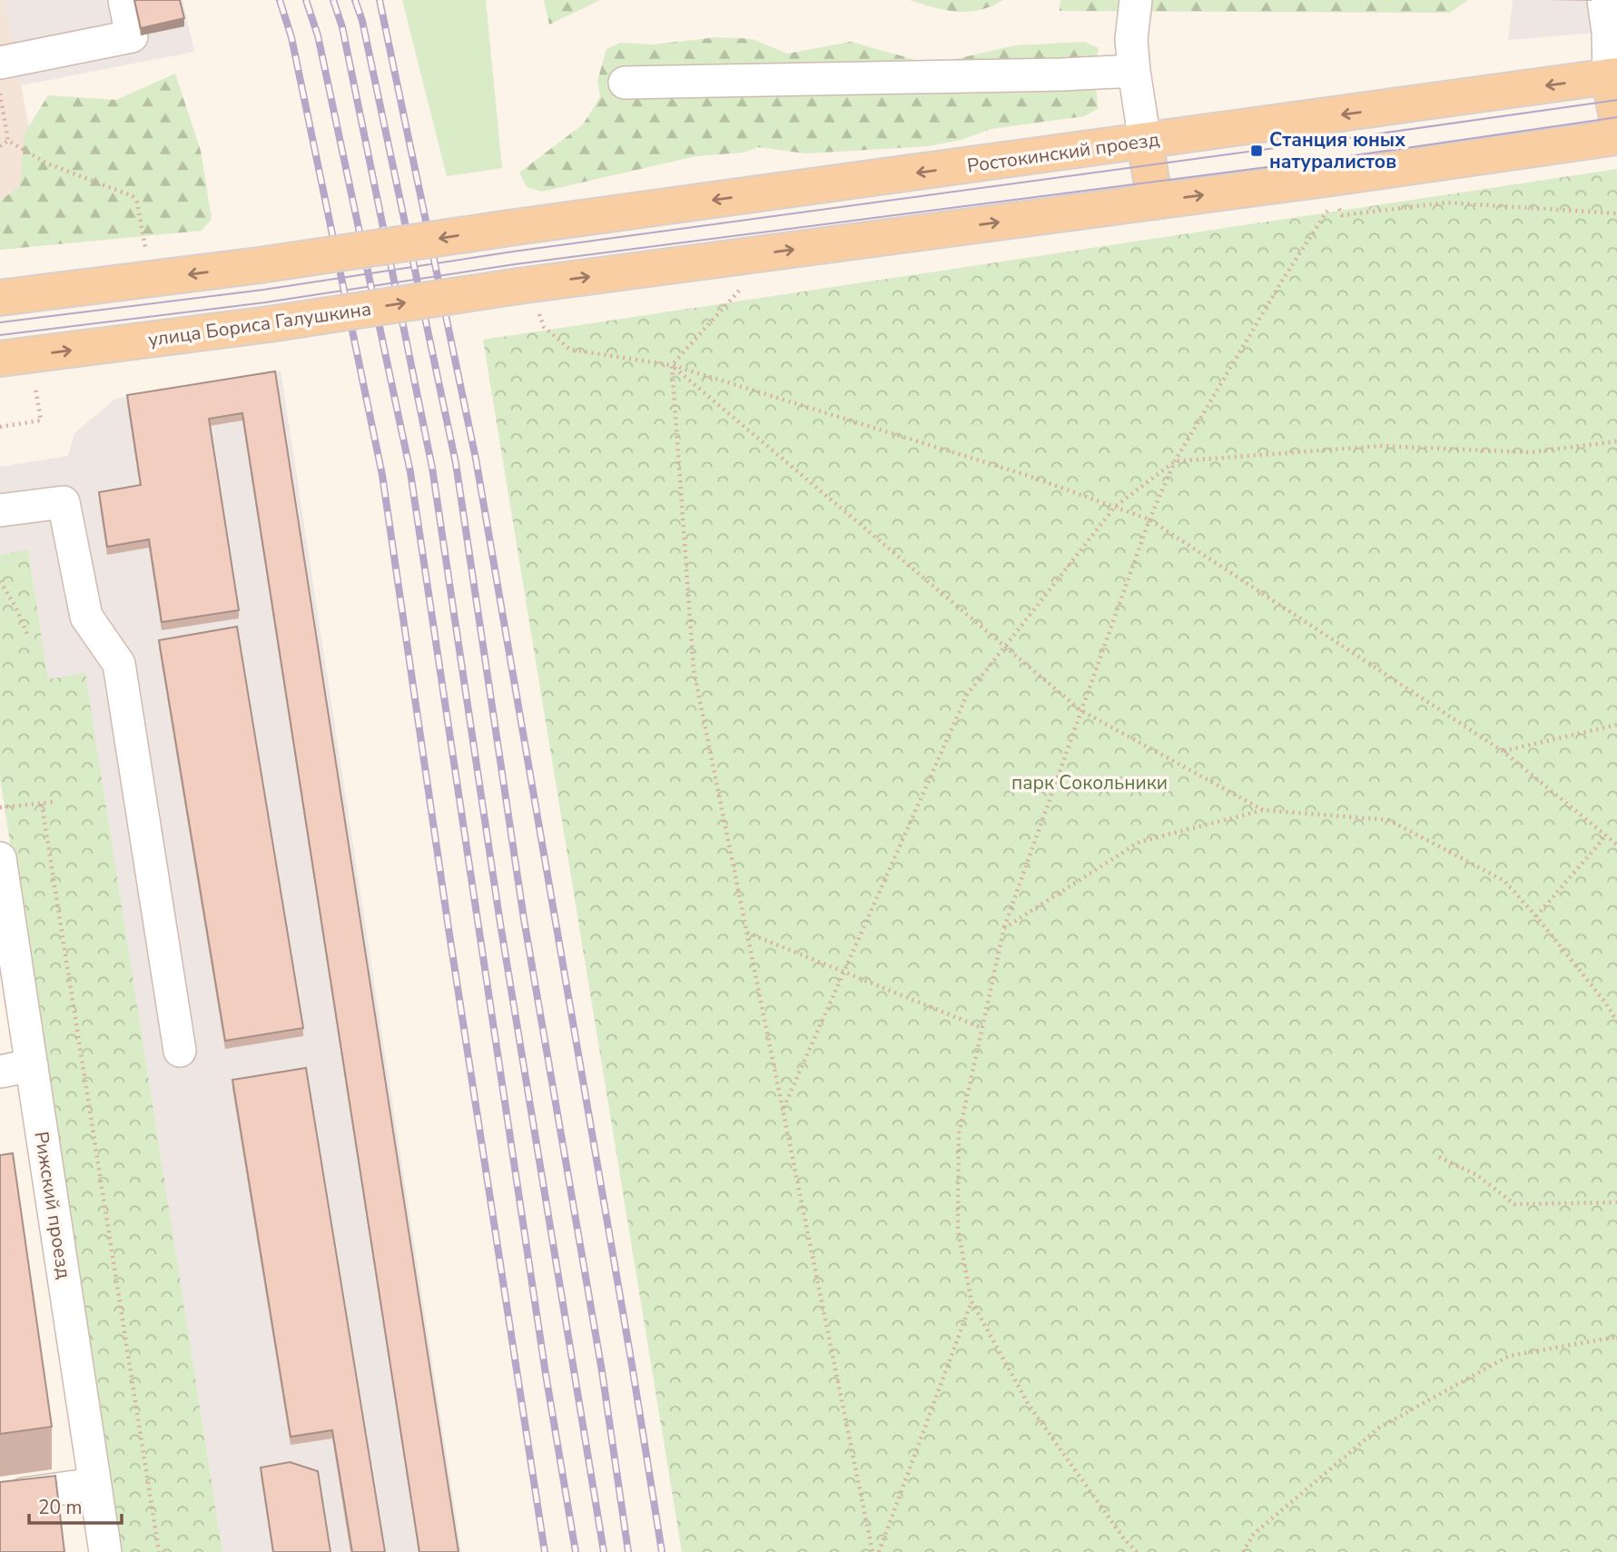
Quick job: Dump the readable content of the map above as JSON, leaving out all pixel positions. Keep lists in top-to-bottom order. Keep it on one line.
{"streets":{"main road":["Ростокинский проезд","улица Бориса Галушкина"],"street":["Рижский проезд"]},"one_way":["улица Бориса Галушкина"],"parks":["парк Сокольники"],"places":{"transit":["Станция юных натуралистов"]},"scale_bar":"20 m"}
